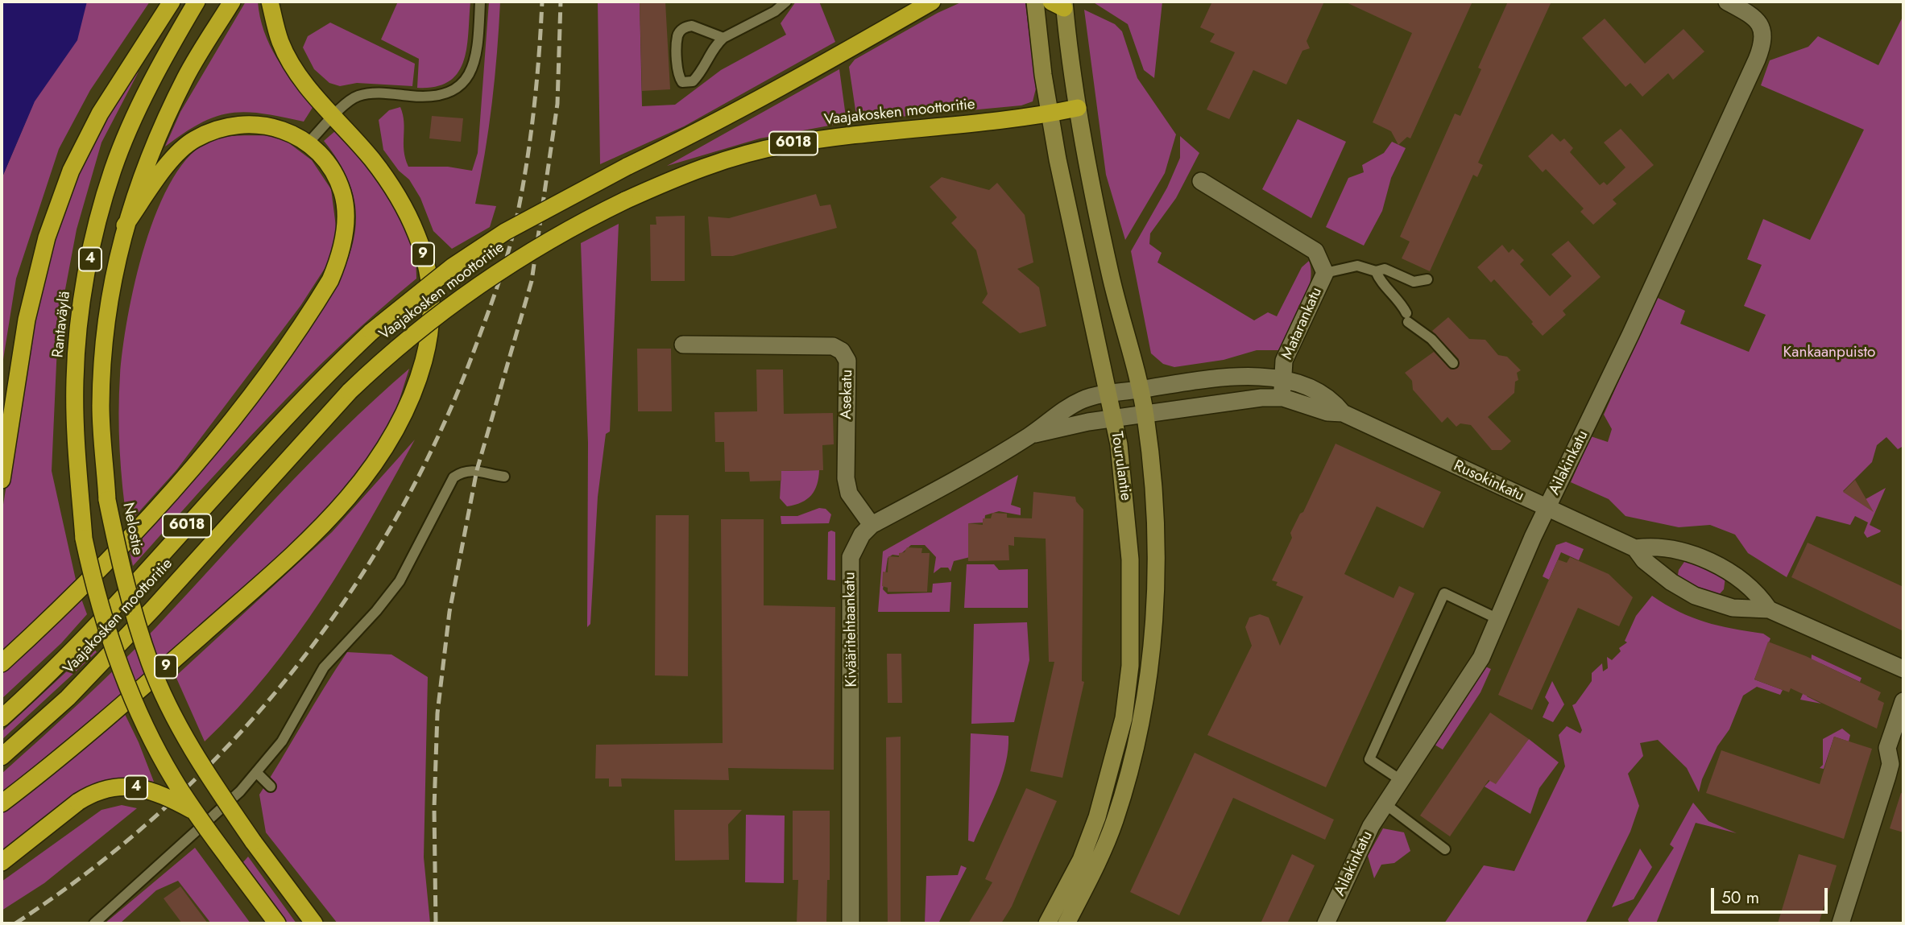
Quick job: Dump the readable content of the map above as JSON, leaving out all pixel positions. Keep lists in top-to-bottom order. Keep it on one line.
{"streets":{"highway":["Vaajakosken moottoritie","6018","9","4","Rantaväylä","Nelostie"],"main road":["Tourulantie"],"street":["Matarankatu","Asekatu","Ailakinkatu","Rusokinkatu","Kivääritehtaankatu"]},"crossings":[["Vaajakosken moottoritie","6018"],["Vaajakosken moottoritie","Tourulantie"],["6018","Tourulantie"],["4","Rantaväylä"],["4","Nelostie"],["Matarankatu","Rusokinkatu"],["Asekatu","Kivääritehtaankatu"],["Ailakinkatu","Rusokinkatu"],["Tourulantie","Rusokinkatu"],["Tourulantie","Kivääritehtaankatu"],["Rusokinkatu","Kivääritehtaankatu"]],"parks":["Kankaanpuisto"],"scale_bar":"50 m"}
